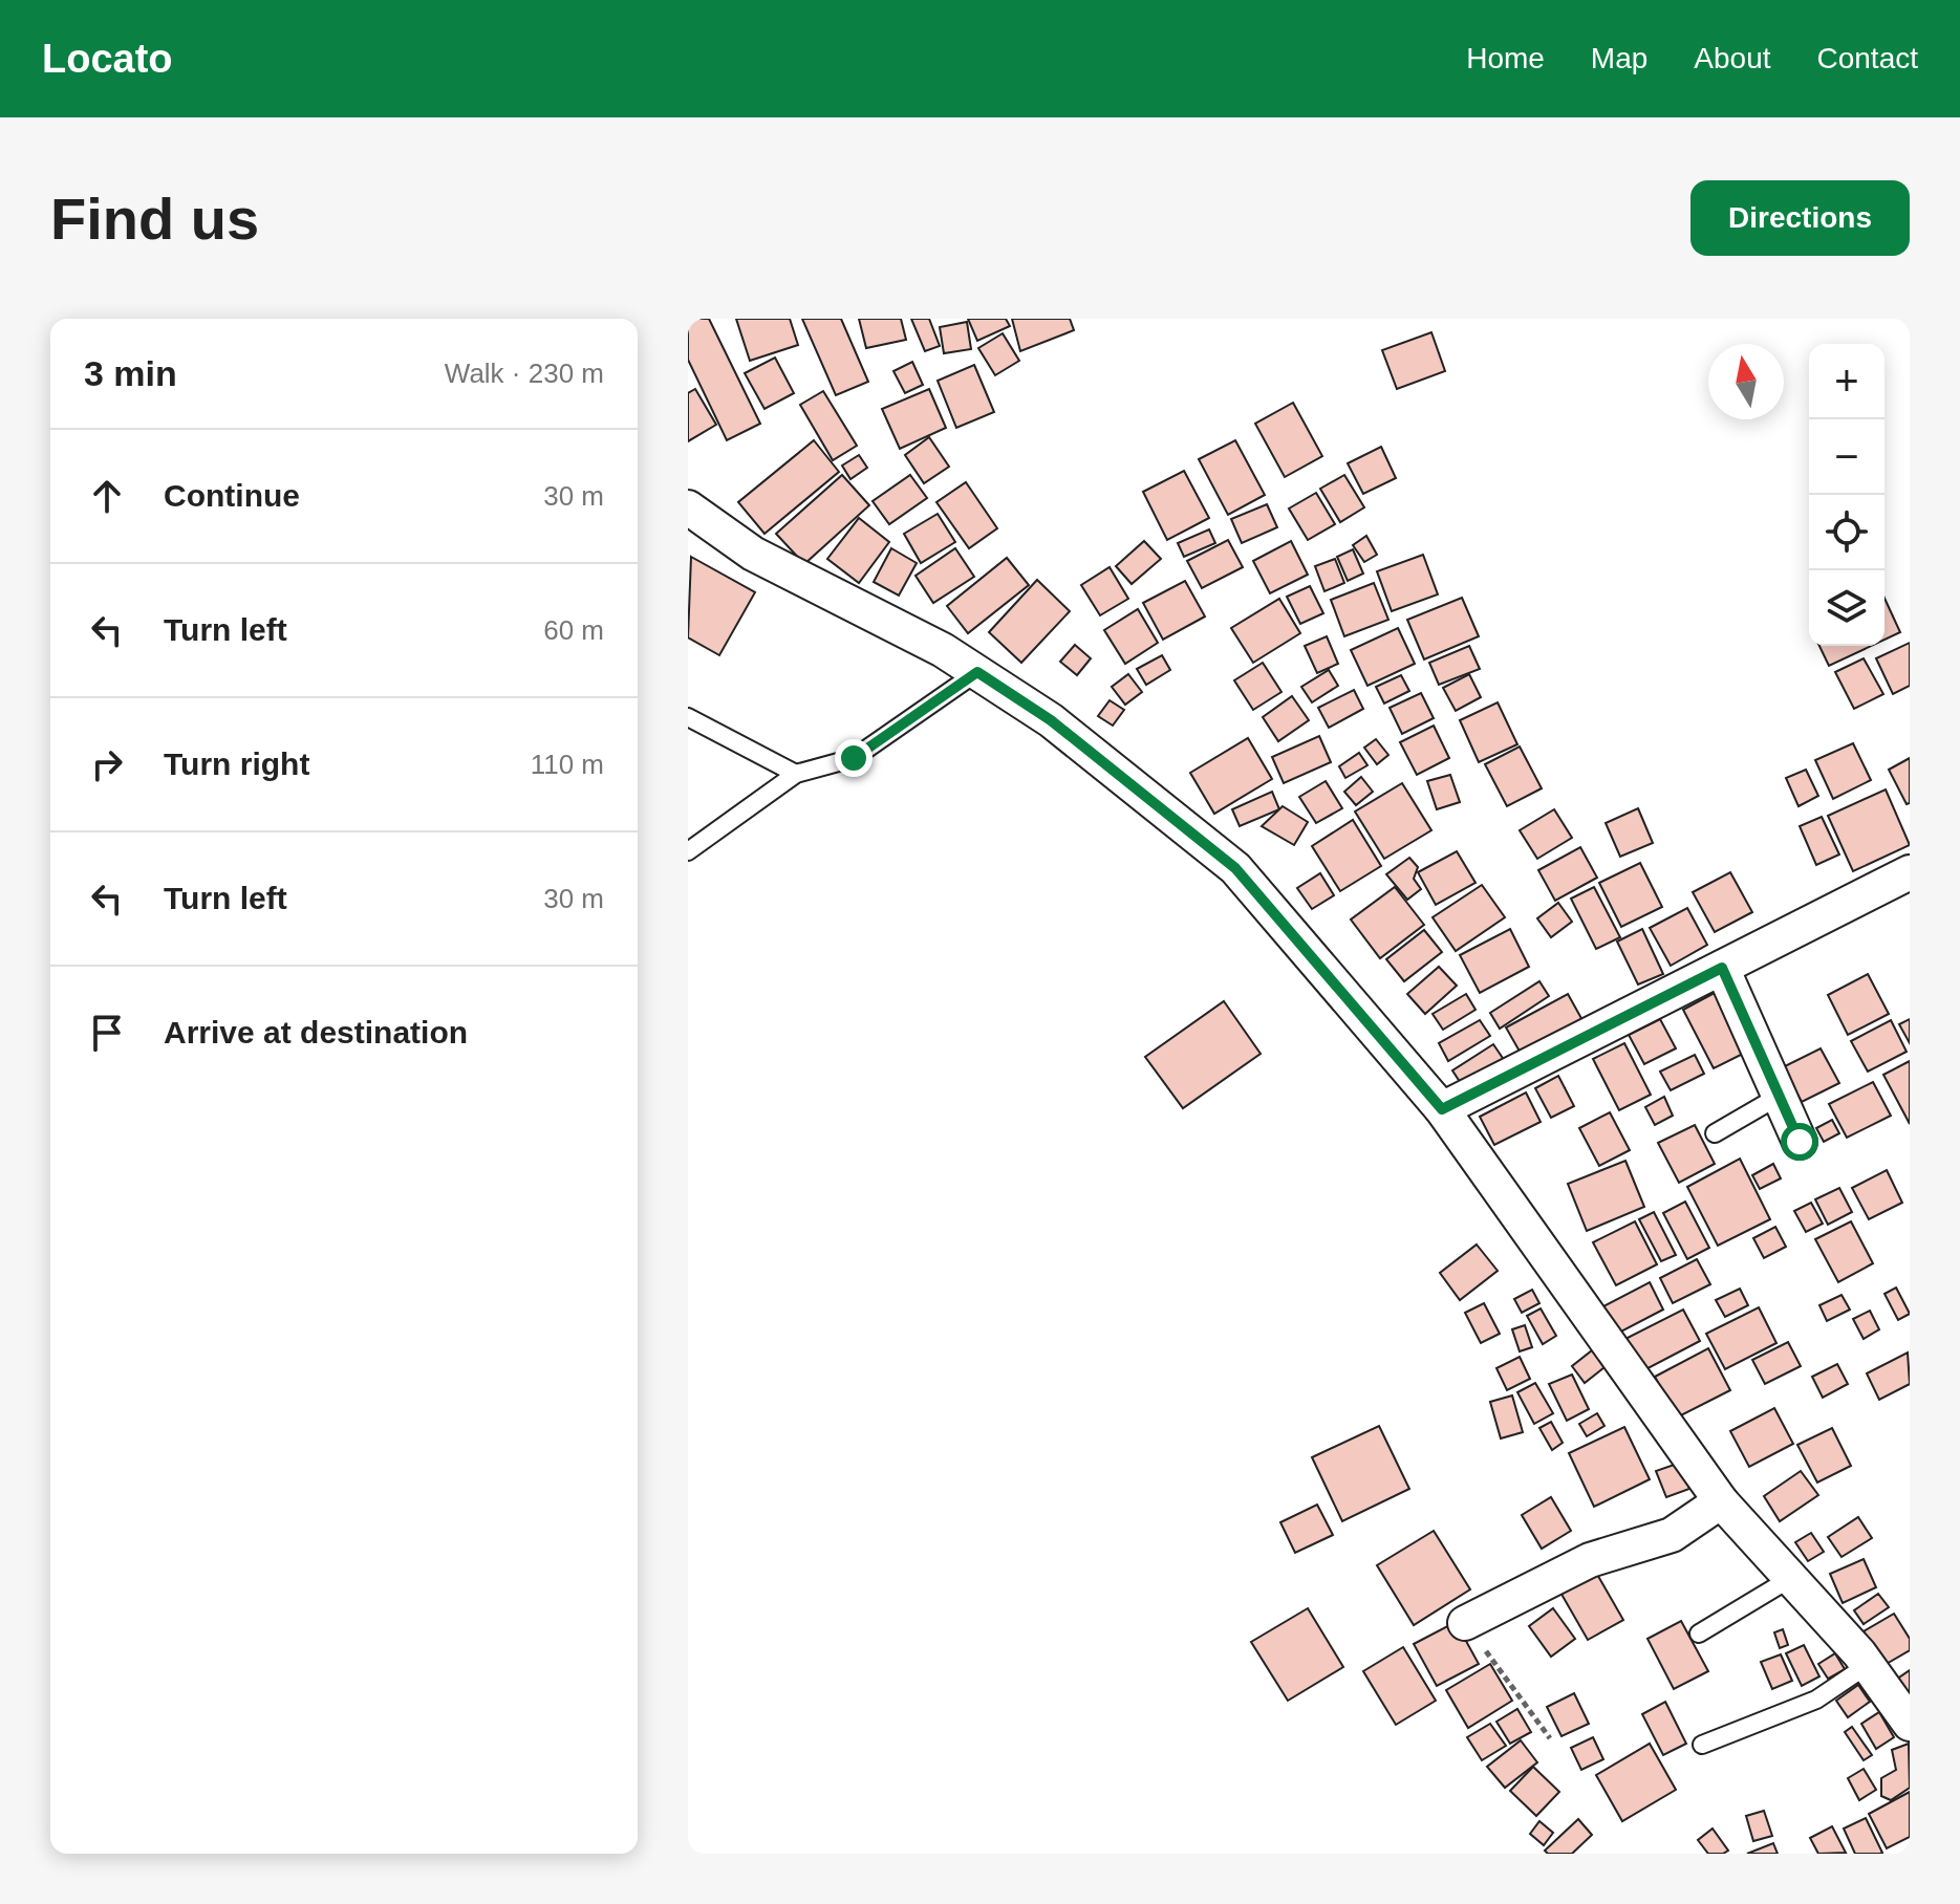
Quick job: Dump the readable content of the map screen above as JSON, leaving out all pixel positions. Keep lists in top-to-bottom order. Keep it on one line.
{"north":"top","page":{"header":"Locato","nav":["Home","Map","About","Contact"],"buttons":"Directions","title":"Find us","heading":["3 min","Walk · 230 m"],"map_buttons":["+","−"],"list":[["Continue","30 m"],["Turn left","60 m"],["Turn right","110 m"],["Turn left","30 m"],"Arrive at destination"]}}
